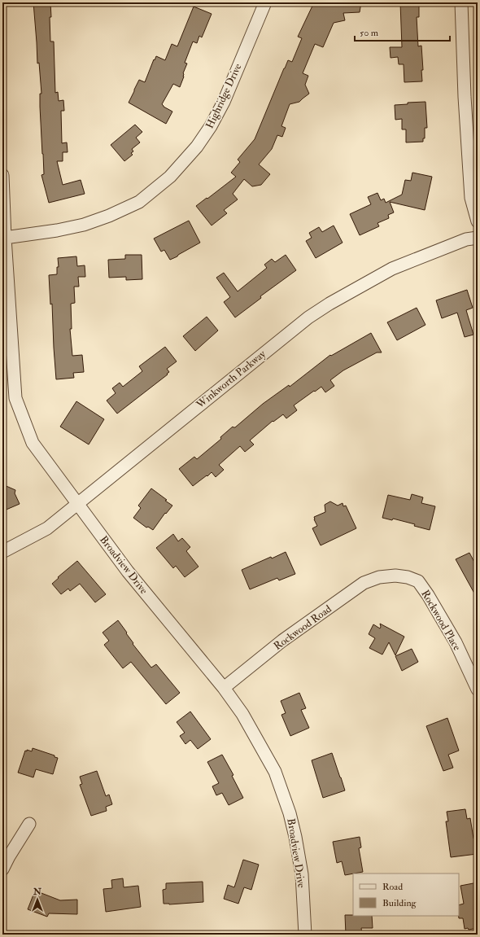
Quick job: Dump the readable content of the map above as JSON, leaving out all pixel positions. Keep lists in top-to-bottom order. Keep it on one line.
{"streets":{"street":["Highridge Drive","Winkworth Parkway","Broadview Drive","Rockwood Place","Rockwood Road"]},"crossings":[["Highridge Drive","Broadview Drive"],["Winkworth Parkway","Broadview Drive"],["Broadview Drive","Rockwood Road"],["Rockwood Place","Rockwood Road"]],"legend":["Road","Building"],"scale_bar":"50 m","north":"top"}
